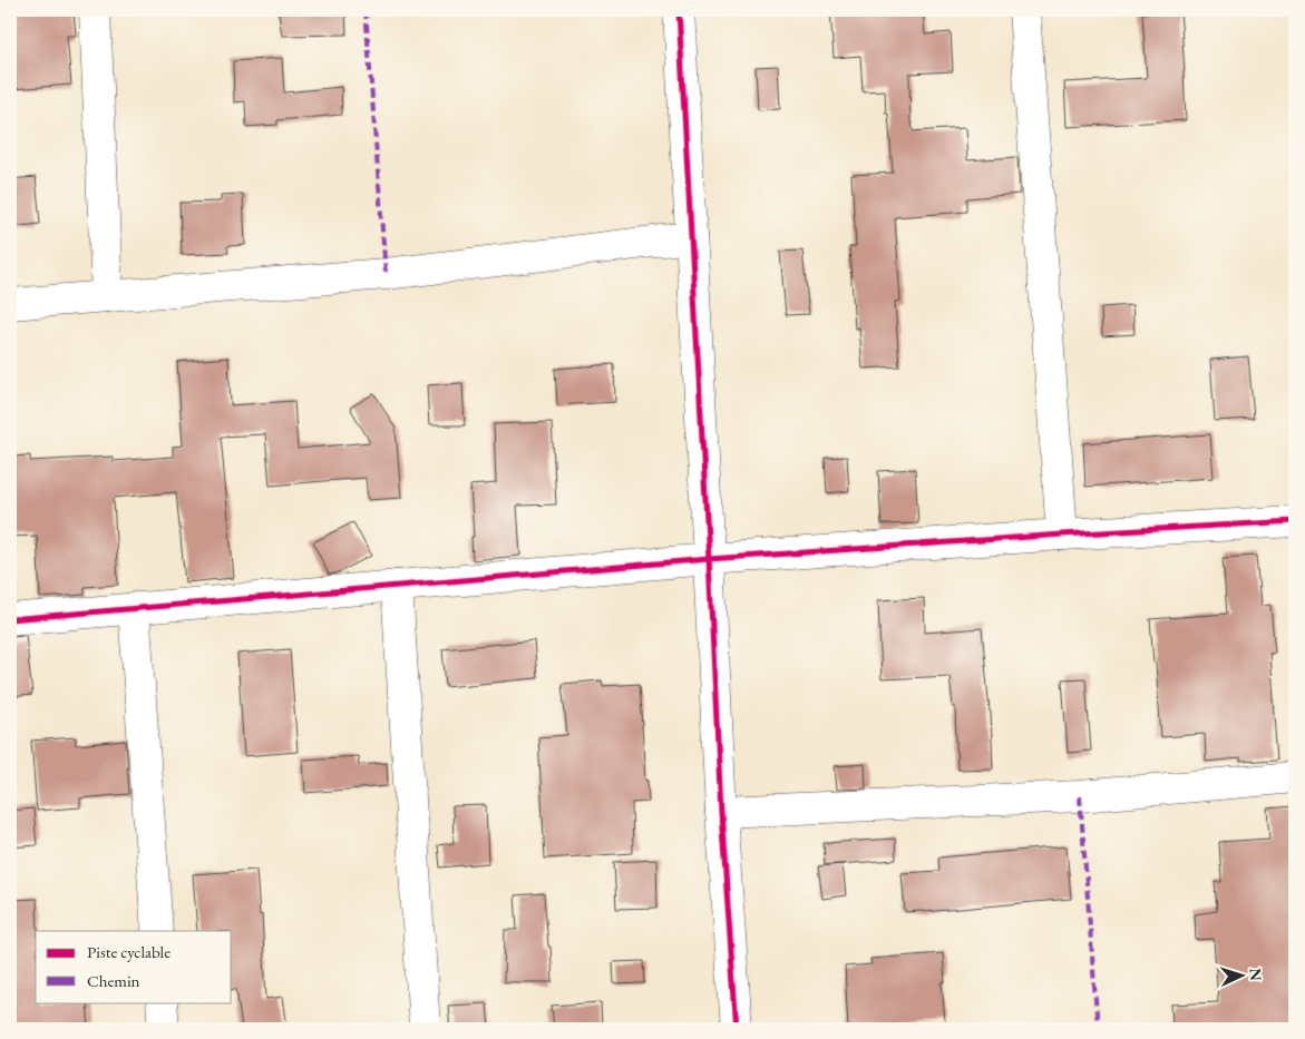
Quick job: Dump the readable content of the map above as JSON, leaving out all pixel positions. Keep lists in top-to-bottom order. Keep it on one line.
{"legend":["Piste cyclable","Chemin"],"north":"right"}
